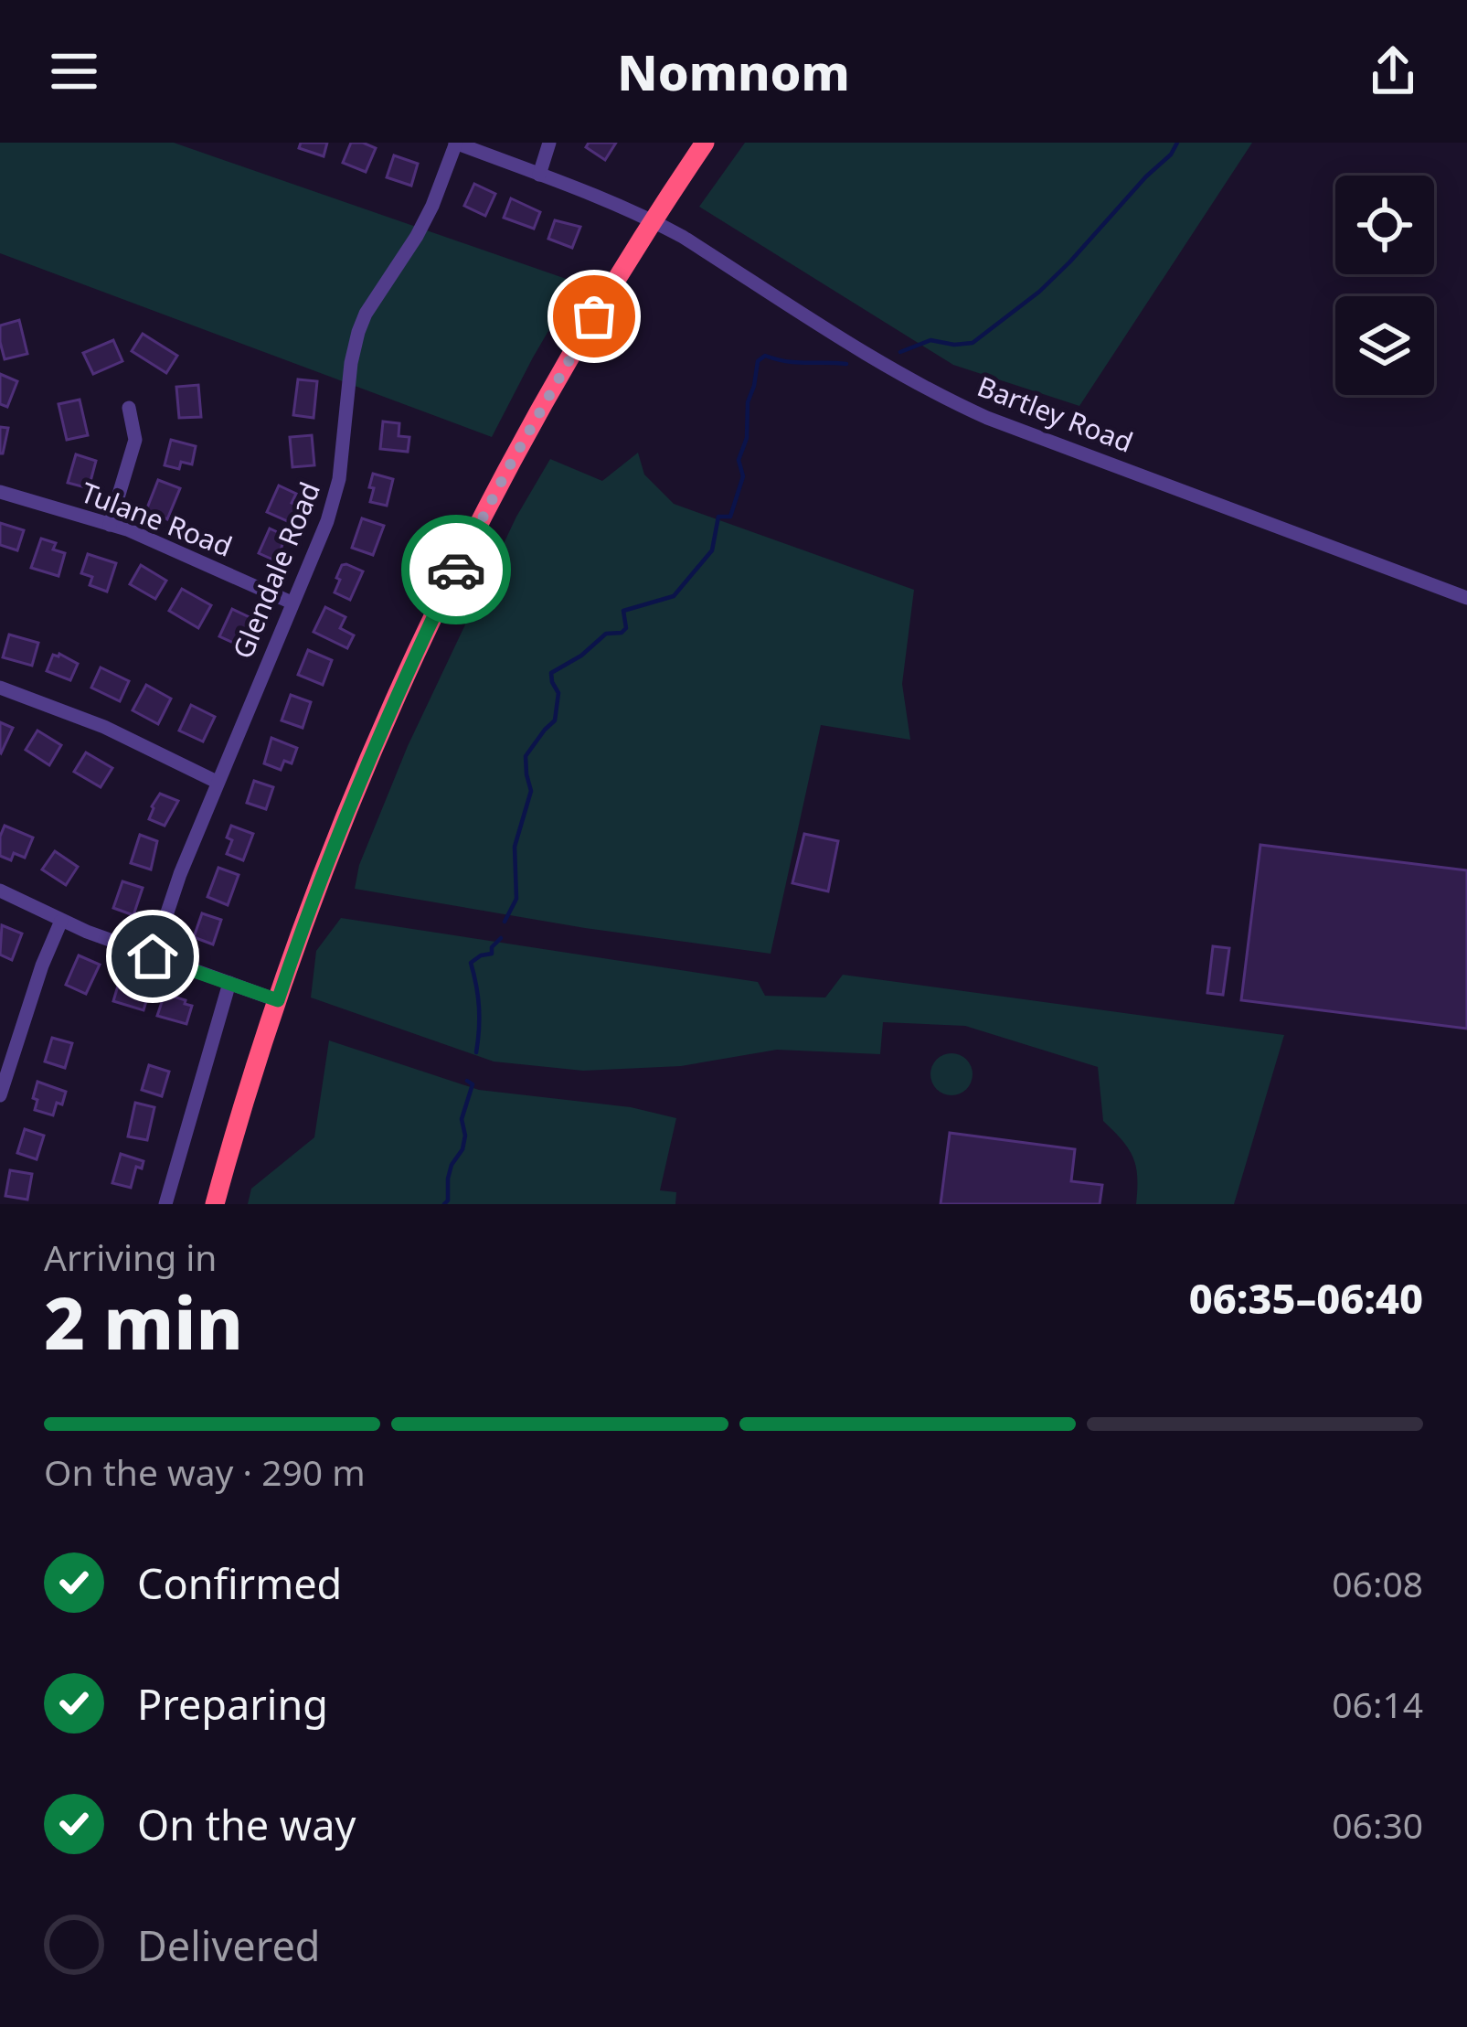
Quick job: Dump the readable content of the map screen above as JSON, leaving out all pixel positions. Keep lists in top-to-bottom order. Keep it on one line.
{"streets":{"street":["Bartley Road","Tulane Road","Glendale Road"]},"crossings":[["Bartley Road","Glendale Road"],["Tulane Road","Glendale Road"]],"page":{"header":"Nomnom","heading":["2 min","Arriving in","06:35–06:40"],"bar":"On the way · 290 m","list":[["Confirmed","06:08"],["Preparing","06:14"],["On the way","06:30"],"Delivered"]}}
